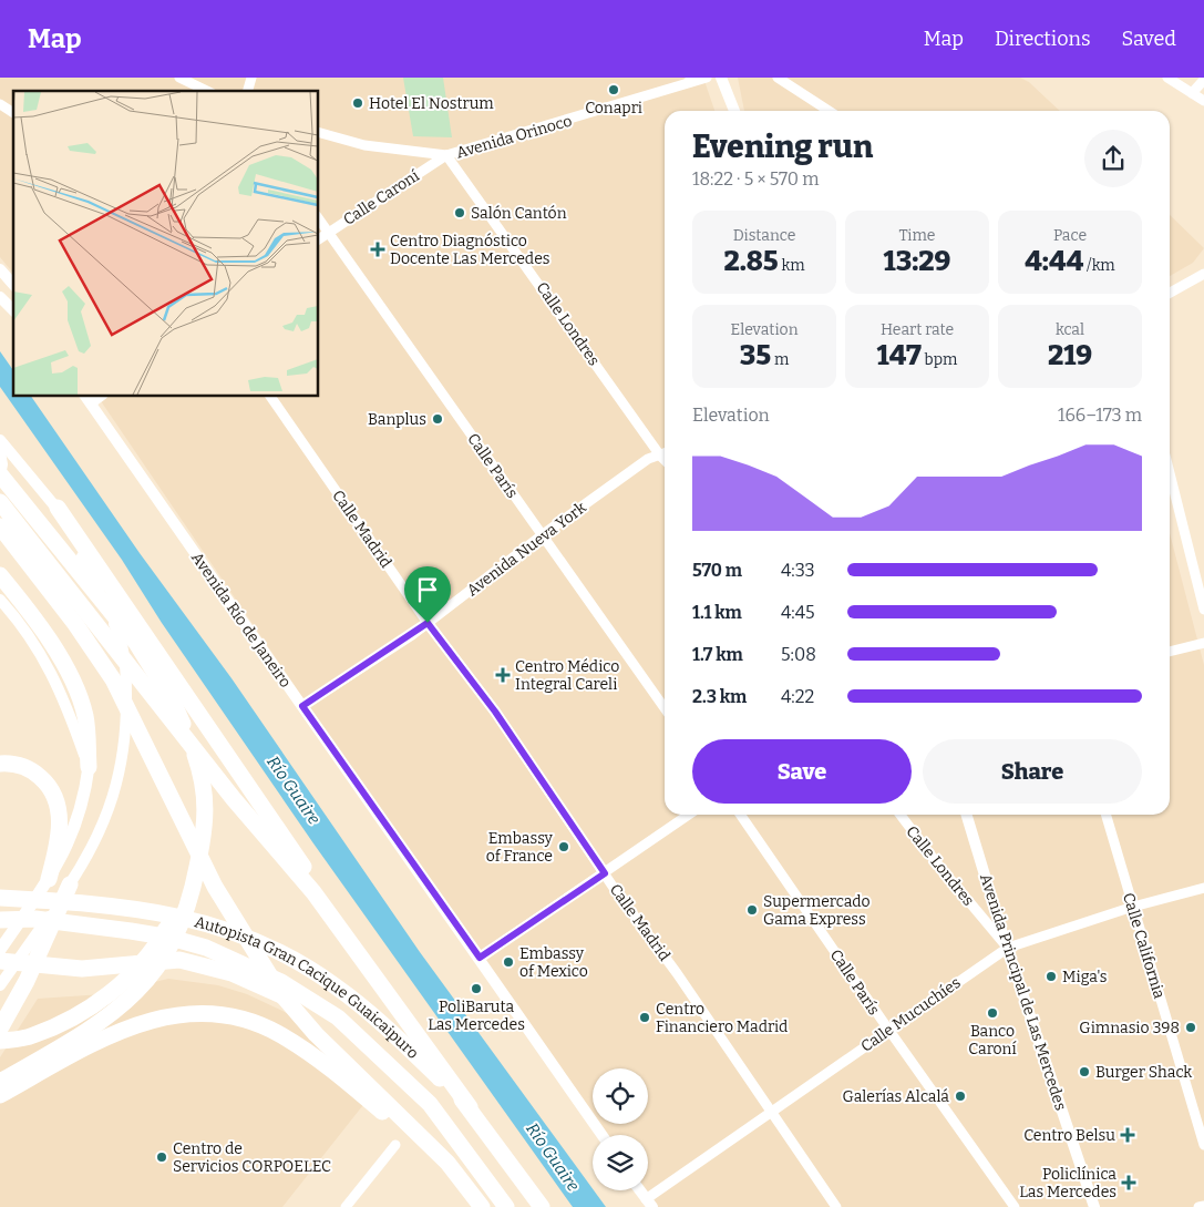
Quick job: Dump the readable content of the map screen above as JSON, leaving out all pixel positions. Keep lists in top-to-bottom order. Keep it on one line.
{"streets":{"highway":["Autopista Gran Cacique Guaicaipuro"],"street":["Avenida Orinoco","Calle Caroní","Calle Londres","Calle París","Calle Madrid","Avenida Nueva York","Avenida Río de Janeiro","Calle California","Avenida Principal de Las Mercedes","Calle Mucuchíes"]},"crossings":[["Avenida Orinoco","Calle Caroní"],["Avenida Orinoco","Calle Londres"],["Calle Caroní","Calle Londres"],["Calle Caroní","Calle París"],["Calle Londres","Avenida Nueva York"],["Calle Londres","Avenida Principal de Las Mercedes"],["Calle Londres","Calle Mucuchíes"],["Calle París","Avenida Nueva York"],["Calle París","Calle Mucuchíes"],["Calle Madrid","Avenida Nueva York"],["Calle Madrid","Calle Mucuchíes"],["Avenida Nueva York","Avenida Río de Janeiro"],["Calle California","Calle Mucuchíes"],["Avenida Principal de Las Mercedes","Calle Mucuchíes"]],"water":["Río Guaire"],"places":{"other":["Conapri","Hotel El Nostrum","Salón Cantón","Banplus","Embassy of France","Supermercado Gama Express","Embassy of Mexico","Miga's","PoliBaruta Las Mercedes","Banco Caroní","Centro Financiero Madrid","Gimnasio 398","Burger Shack","Galerías Alcalá","Centro de Servicios CORPOELEC"],"health":["Centro Diagnóstico Docente Las Mercedes","Centro Médico Integral Careli","Centro Belsu","Policlínica Las Mercedes"]},"page":{"header":"Map","nav":["Map","Directions","Saved"],"heading":["Evening run","18:22 · 5 × 570 m"],"stats":[["Distance","2.85 km"],["Time","13:29"],["Pace","4:44 /km"],["Elevation","35 m"],["Heart rate","147 bpm"],["kcal","219"]],"chart":["Elevation","166–173 m"],"list":[{"name":"570 m","note":"4:33"},{"name":"1.1 km","note":"4:45"},{"name":"1.7 km","note":"5:08"},{"name":"2.3 km","note":"4:22"}],"buttons":["Save","Share"]}}
